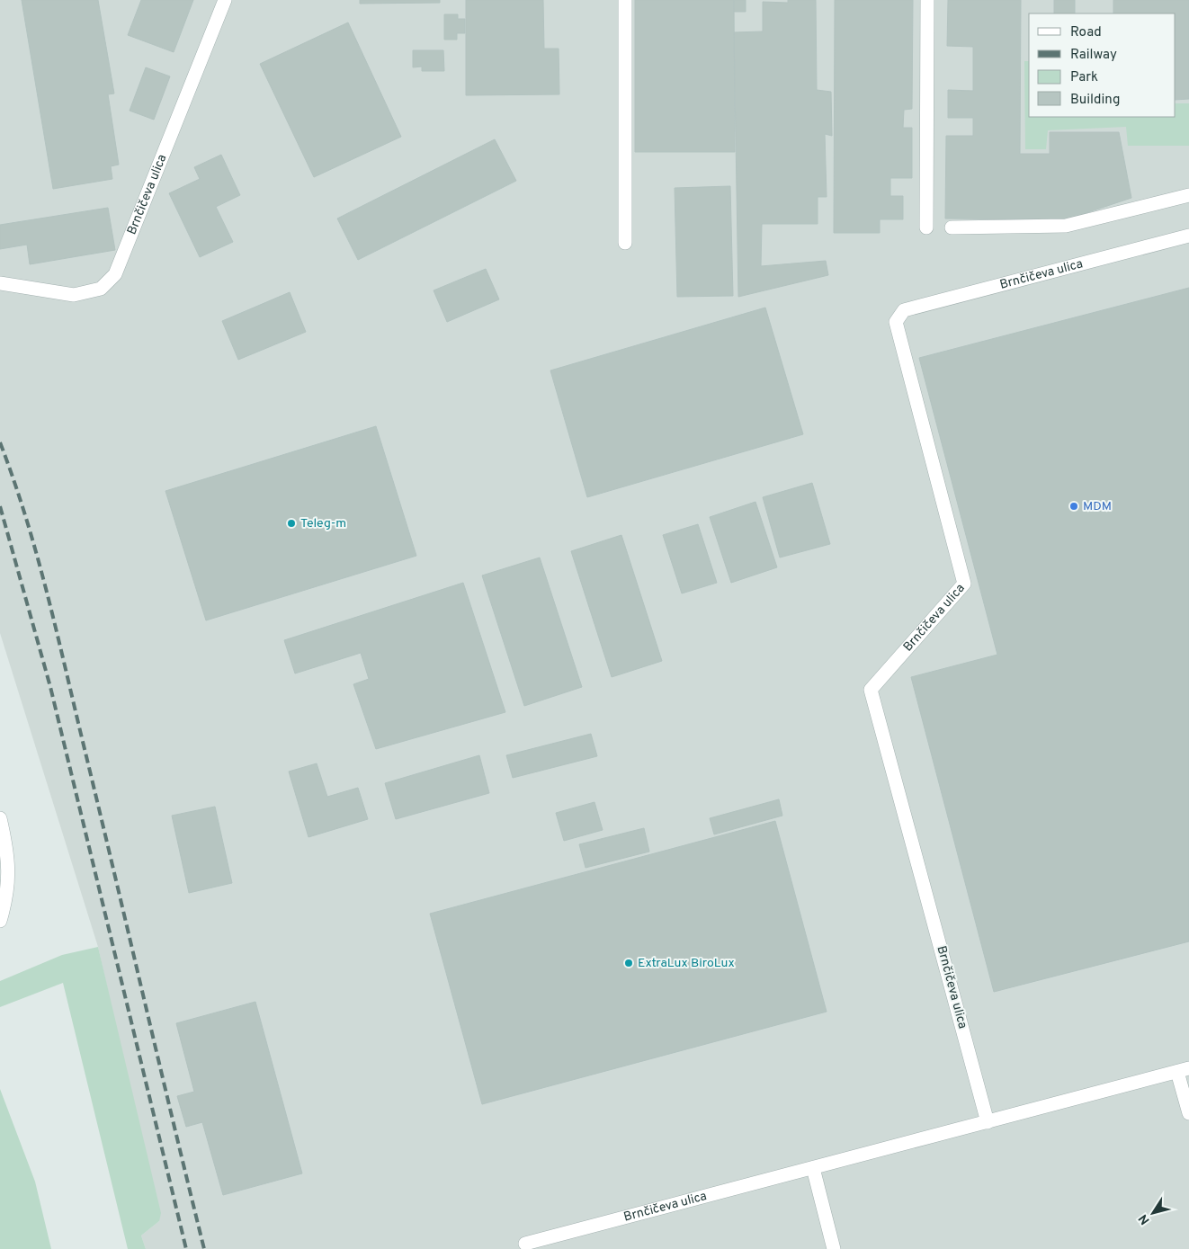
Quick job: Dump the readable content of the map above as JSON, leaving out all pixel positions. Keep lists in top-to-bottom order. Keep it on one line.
{"streets":{"street":["Brnčičeva ulica"]},"places":["MDM","Teleg-m","ExtraLux BiroLux"],"legend":["Road","Railway","Park","Building"],"north":"bottom left"}
